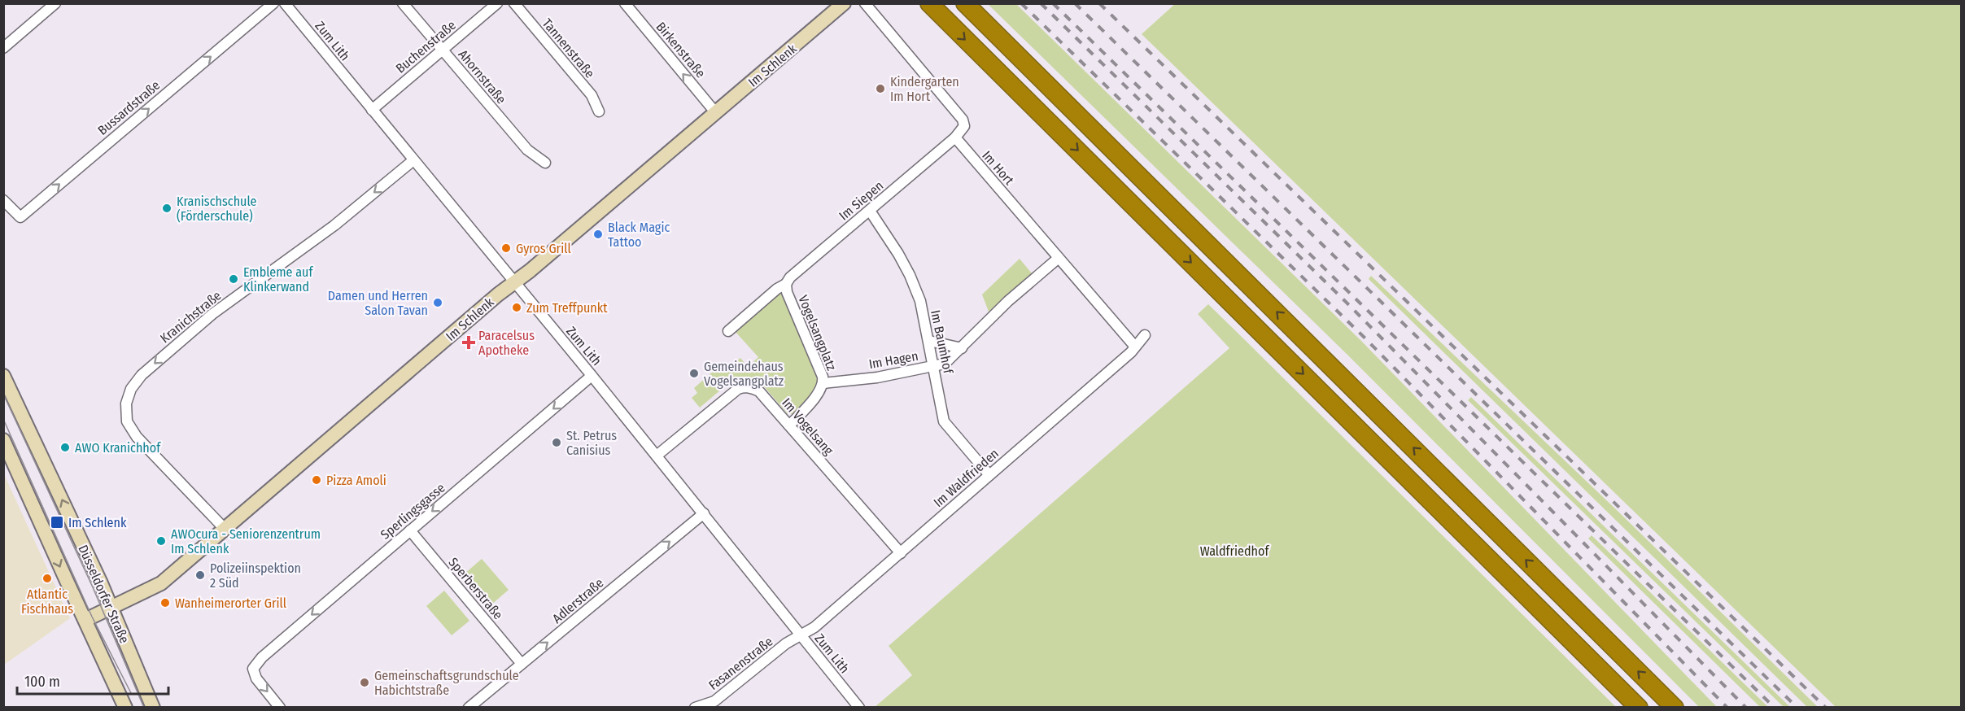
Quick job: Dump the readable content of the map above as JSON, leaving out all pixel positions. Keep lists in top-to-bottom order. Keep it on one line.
{"streets":{"street":["Zum Lith","Buchenstraße","Tannenstraße","Birkenstraße","Im Schlenk","Ahornstraße","Bussardstraße","Im Hort","Im Siepen","Kranichstraße","Vogelsangplatz","Im Baumhof","Im Hagen","Im Vogelsang","Im Waldfrieden","Sperlingsgasse","Sperberstraße","Düsseldorfer Straße","Adlerstraße","Fasanenstraße"]},"crossings":[["Zum Lith","Buchenstraße"],["Zum Lith","Im Schlenk"],["Zum Lith","Kranichstraße"],["Zum Lith","Im Vogelsang"],["Zum Lith","Im Waldfrieden"],["Zum Lith","Sperlingsgasse"],["Zum Lith","Adlerstraße"],["Zum Lith","Fasanenstraße"],["Buchenstraße","Ahornstraße"],["Birkenstraße","Im Schlenk"],["Im Schlenk","Kranichstraße"],["Im Schlenk","Düsseldorfer Straße"],["Im Hort","Im Siepen"],["Im Hort","Im Hagen"],["Im Hort","Im Waldfrieden"],["Im Siepen","Vogelsangplatz"],["Im Siepen","Im Baumhof"],["Vogelsangplatz","Im Hagen"],["Vogelsangplatz","Im Vogelsang"],["Im Baumhof","Im Hagen"],["Im Baumhof","Im Waldfrieden"],["Im Vogelsang","Im Waldfrieden"],["Im Waldfrieden","Fasanenstraße"],["Sperlingsgasse","Sperberstraße"],["Sperberstraße","Adlerstraße"]],"one_way":["Birkenstraße","Bussardstraße","Sperlingsgasse","Adlerstraße"],"parks":["Waldfriedhof"],"places":{"other":["Kindergarten Im Hort","Kranischschule (Förderschule)","Black Magic Tattoo","Gyros Grill","Embleme auf Klinkerwand","Damen und Herren Salon Tavan","Zum Treffpunkt","Gemeindehaus Vogelsangplatz","St. Petrus Canisius","AWO Kranichhof","Pizza Amoli","AWOcura - Seniorenzentrum Im Schlenk","Polizeiinspektion 2 Süd","Atlantic Fischhaus","Wanheimerorter Grill","Gemeinschaftsgrundschule Habichtstraße"],"health":["Paracelsus Apotheke"],"transit":["Im Schlenk"]},"scale_bar":"100 m"}
